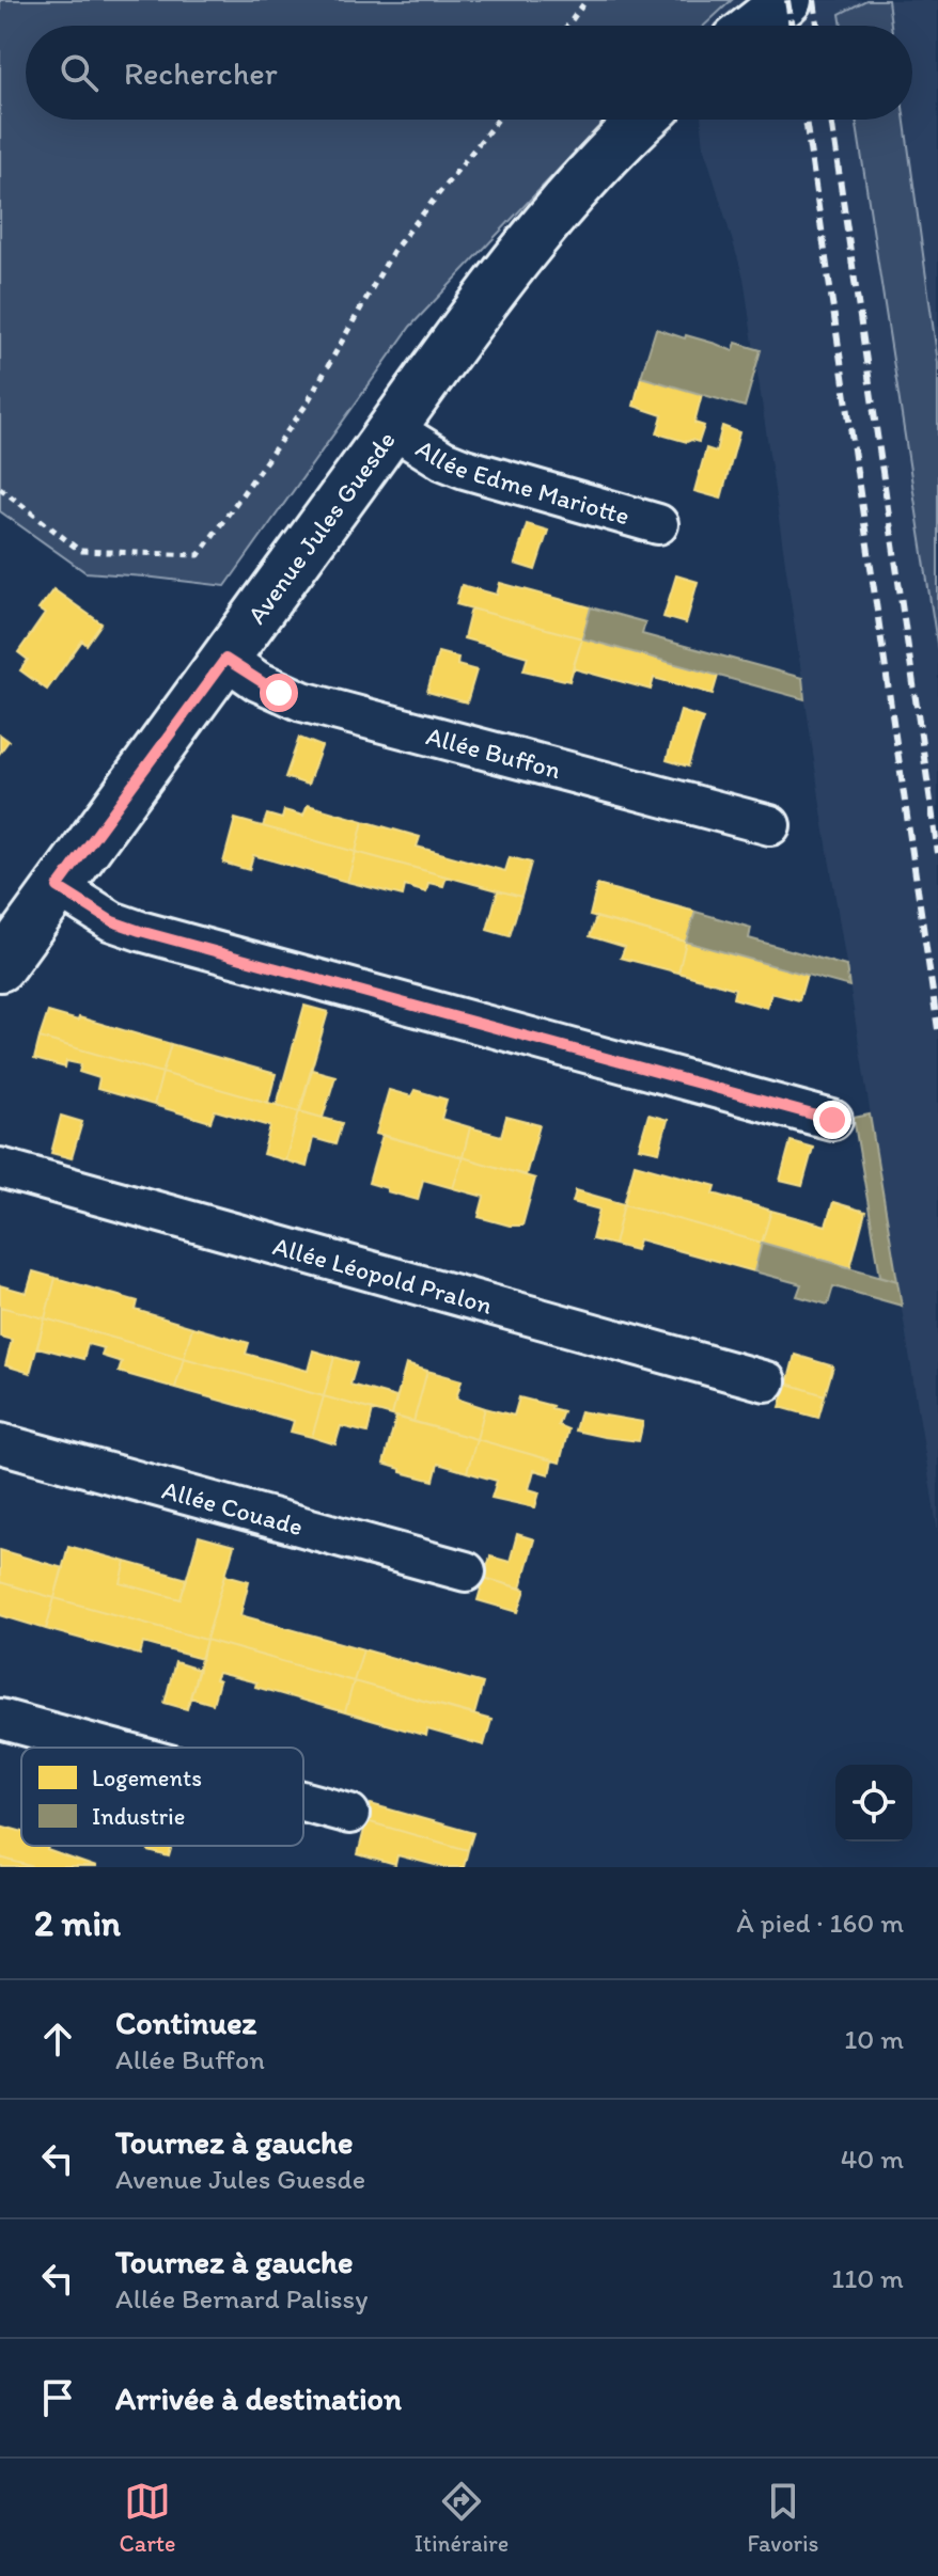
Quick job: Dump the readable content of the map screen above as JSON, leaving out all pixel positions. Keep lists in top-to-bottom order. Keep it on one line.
{"streets":{"main road":["Avenue Jules Guesde"],"street":["Allée Edme Mariotte","Allée Buffon","Allée Léopold Pralon","Allée Couade"]},"crossings":[["Allée Edme Mariotte","Avenue Jules Guesde"],["Avenue Jules Guesde","Allée Buffon"]],"legend":["Logements","Industrie"],"page":{"search":"Rechercher","heading":["2 min","À pied · 160 m"],"list":[["Continuez","Allée Buffon","10 m"],["Tournez à gauche","Avenue Jules Guesde","40 m"],["Tournez à gauche","Allée Bernard Palissy","110 m"],"Arrivée à destination"],"nav":["Carte","Itinéraire","Favoris"]}}
